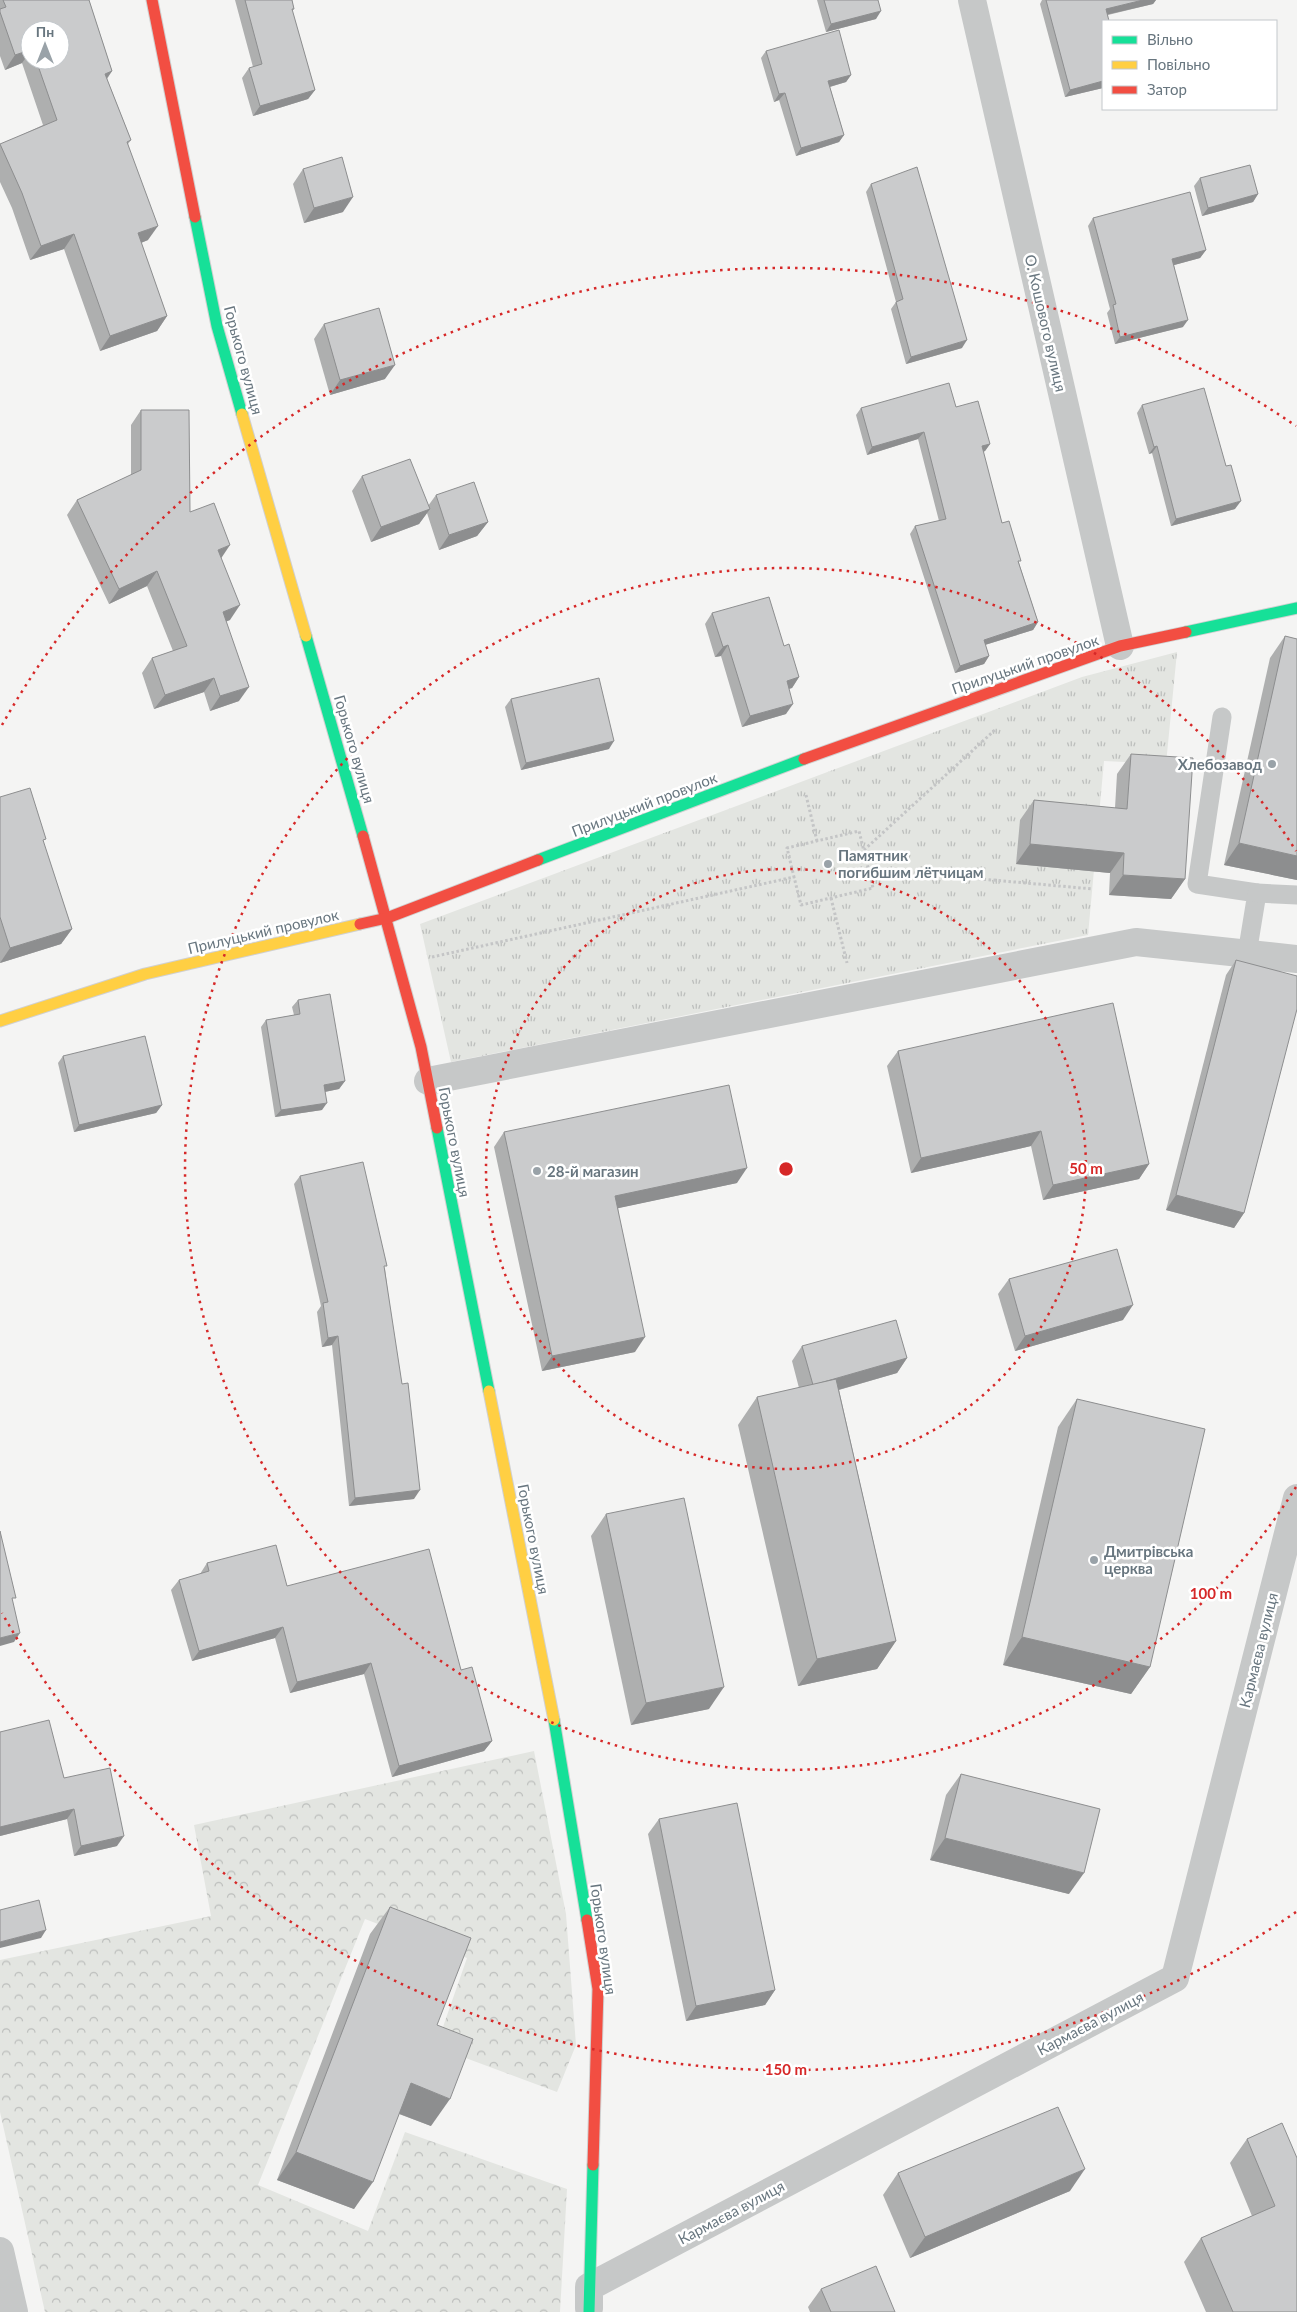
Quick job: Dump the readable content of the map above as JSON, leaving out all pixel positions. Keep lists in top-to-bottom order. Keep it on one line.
{"streets":{"street":["О. Кошового вулиця","Горького вулиця","Прилуцький провулок","Кармаєва вулиця"]},"crossings":[["О. Кошового вулиця","Прилуцький провулок"],["Горького вулиця","Прилуцький провулок"],["Горького вулиця","Кармаєва вулиця"]],"places":["Хлебозавод","Памятник погибшим лётчицам","28-й магазин","Дмитрівська церква"],"legend":["Вільно","Повільно","Затор"],"north":"top","rings":["50 m","100 m","150 m"]}
